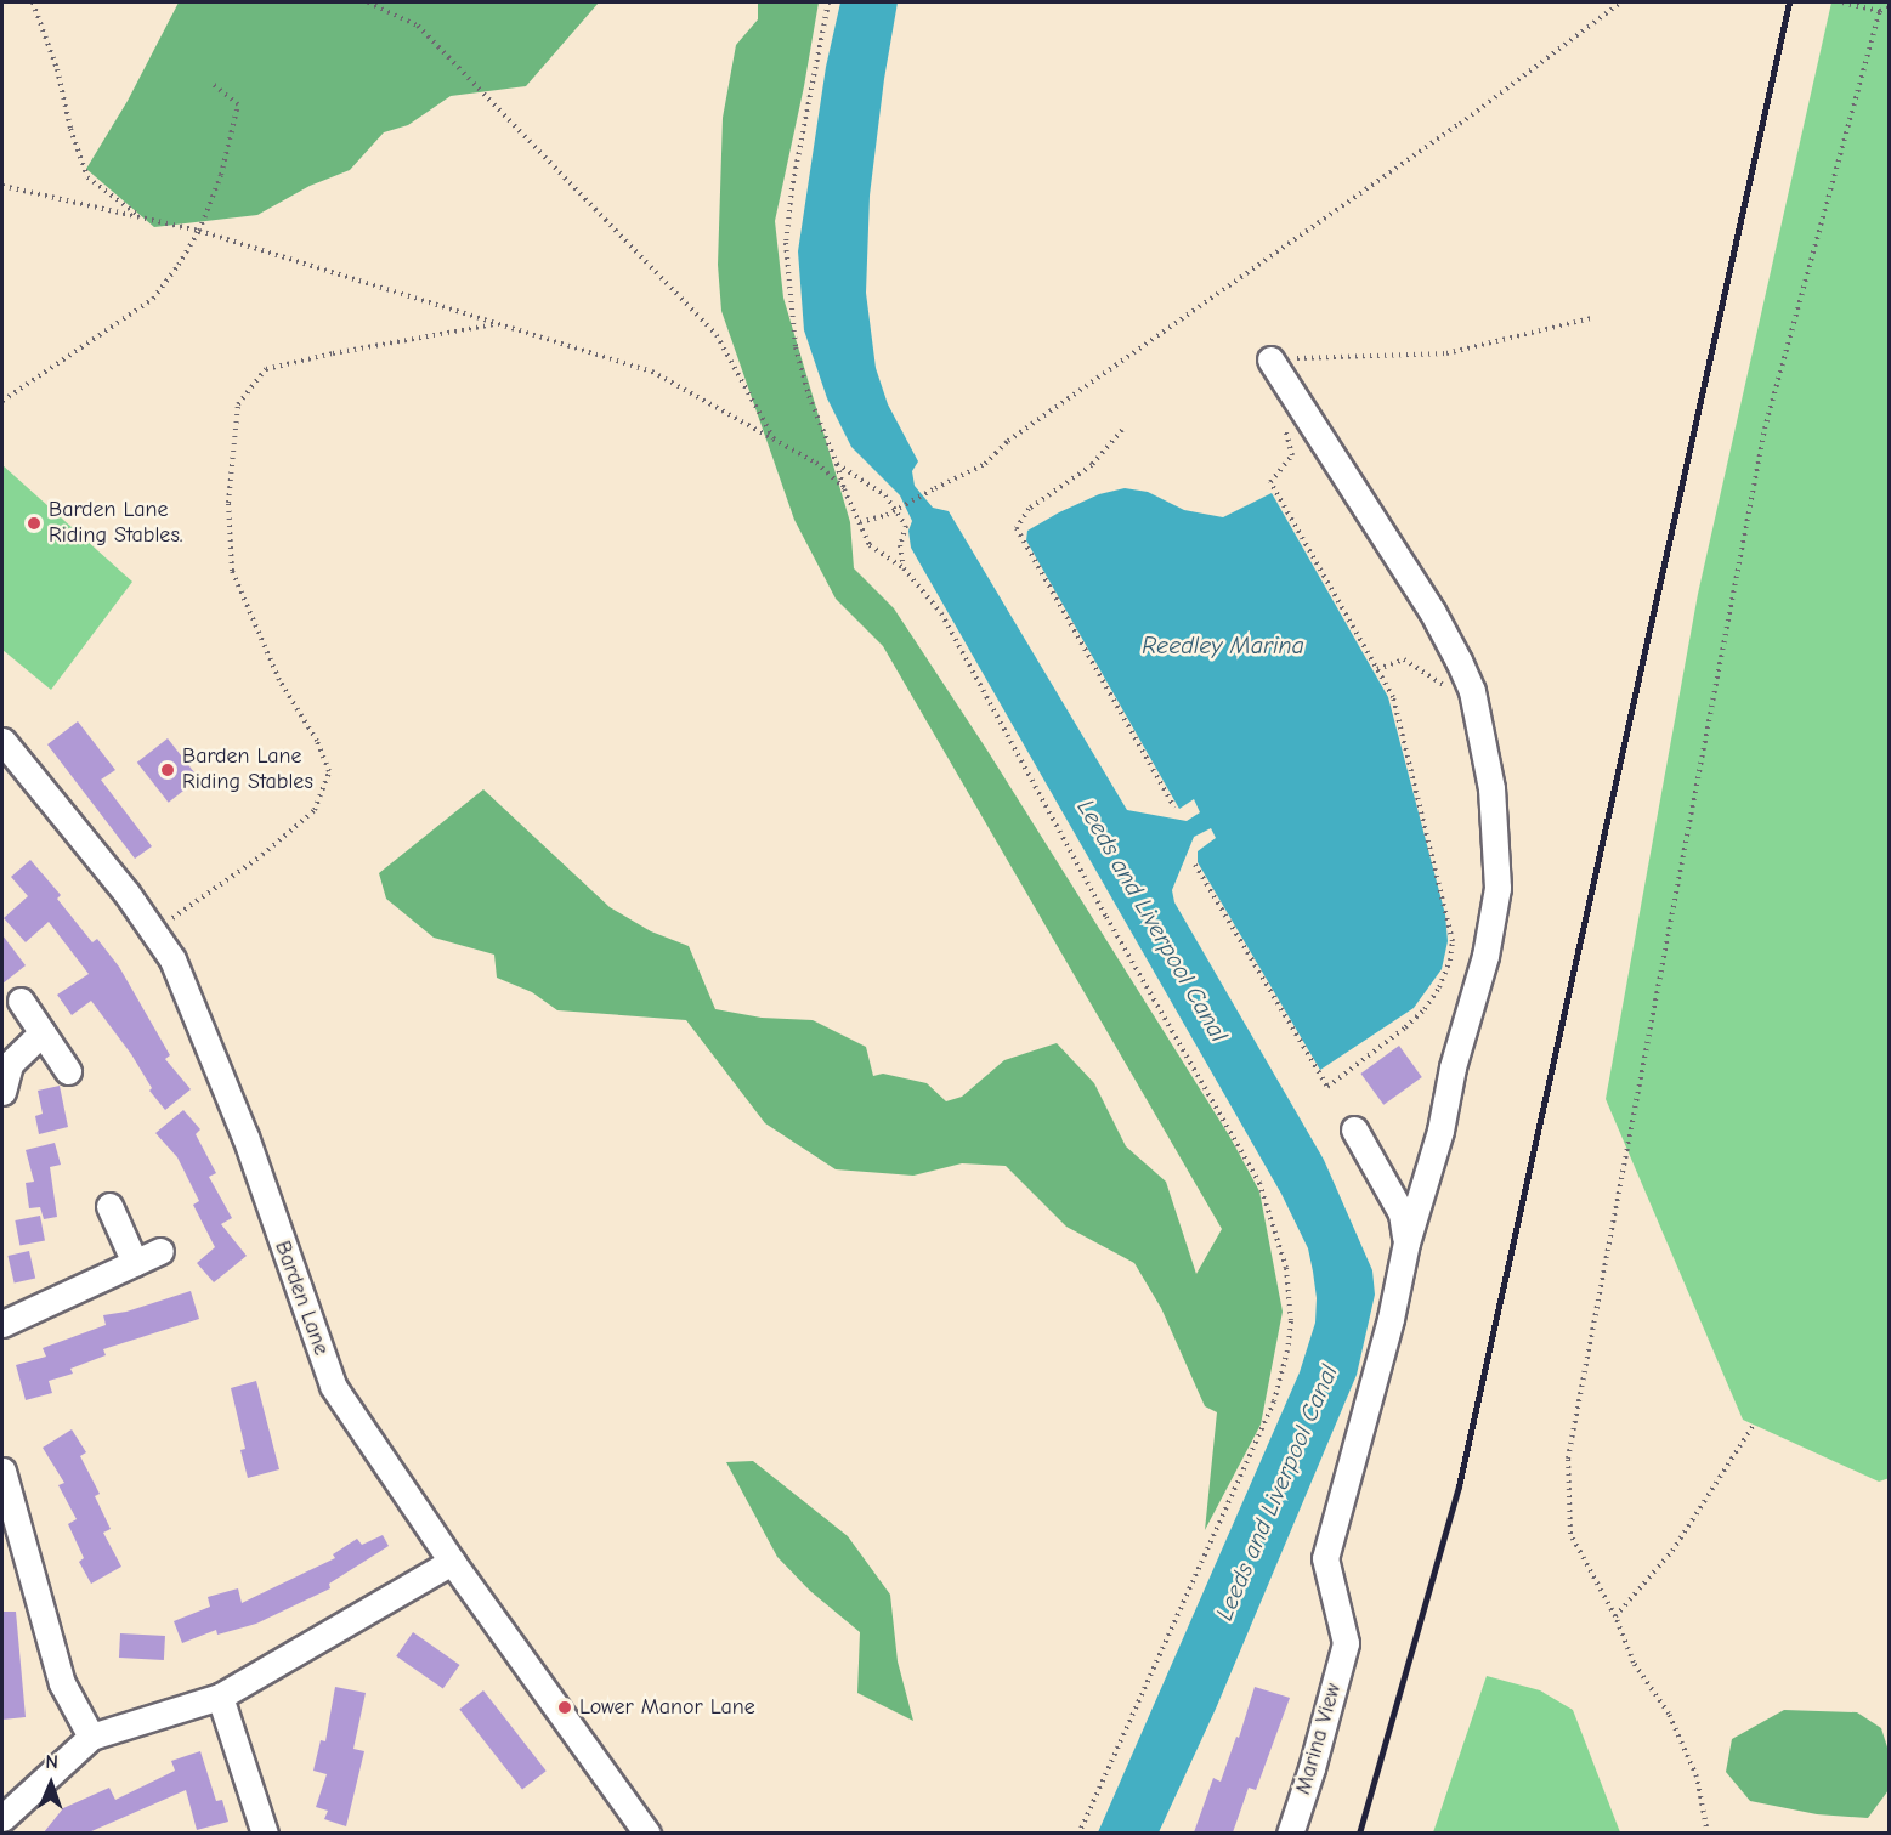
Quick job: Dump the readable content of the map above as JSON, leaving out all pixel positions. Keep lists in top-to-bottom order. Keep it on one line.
{"streets":{"street":["Barden Lane","Marina View"]},"water":["Reedley Marina","Leeds and Liverpool Canal"],"places":["Barden Lane Riding Stables.","Barden Lane Riding Stables","Lower Manor Lane"],"north":"top"}
